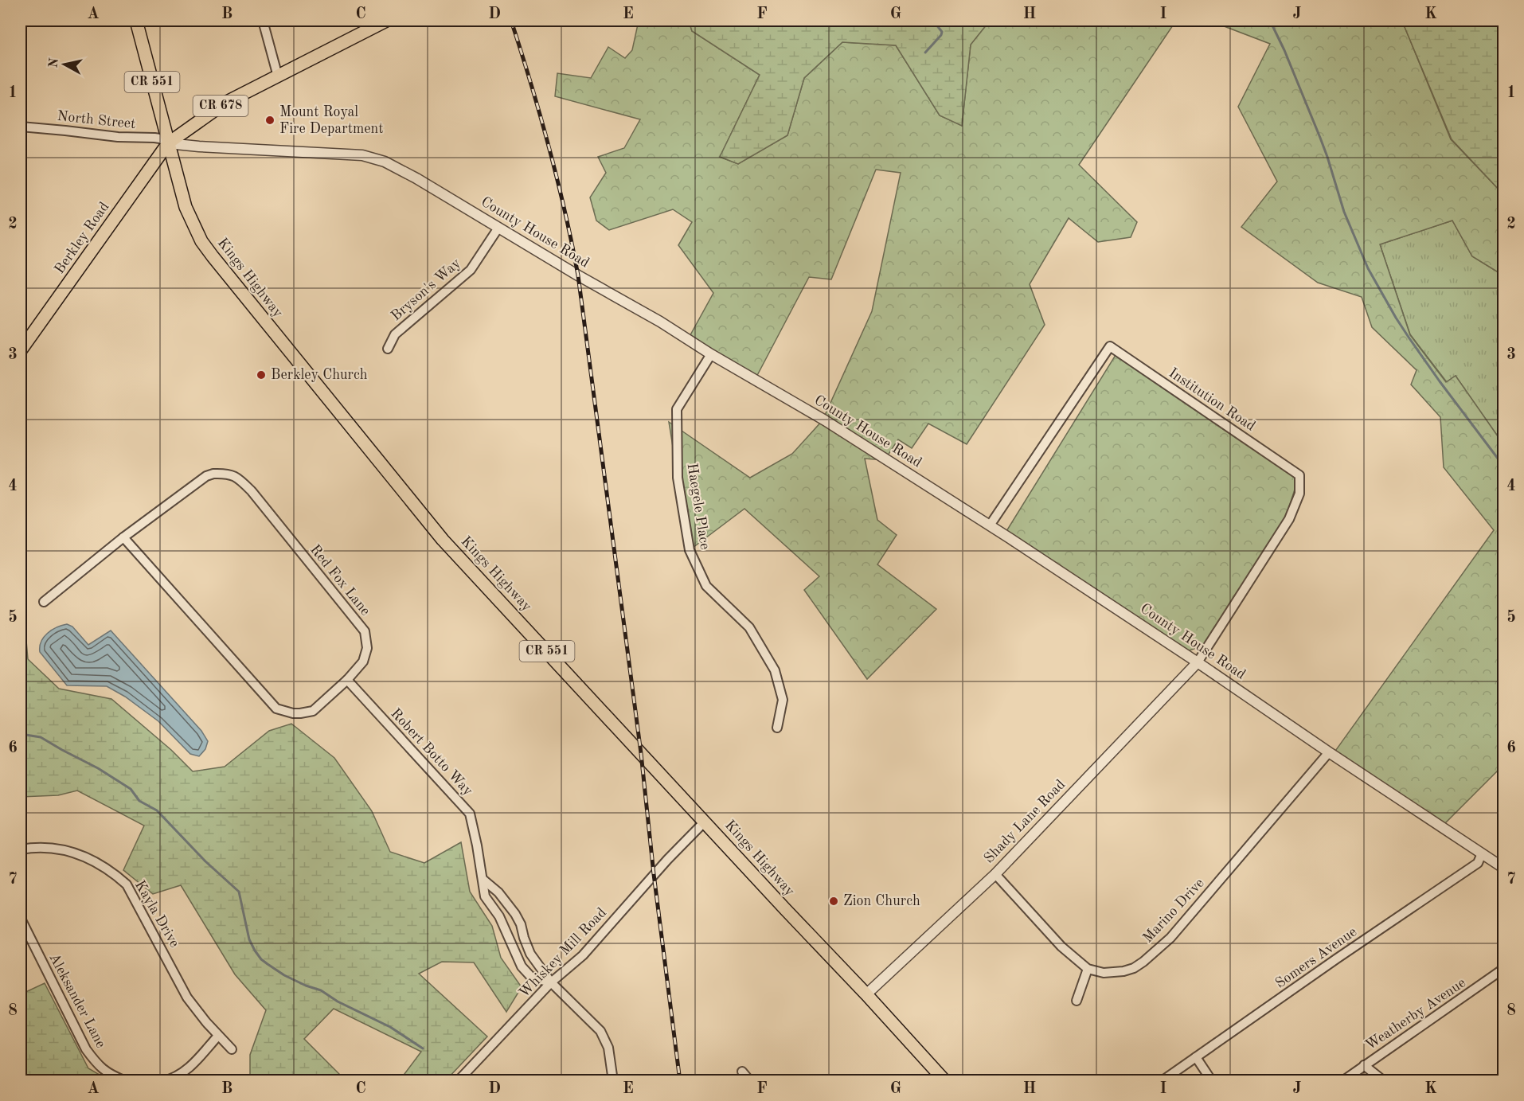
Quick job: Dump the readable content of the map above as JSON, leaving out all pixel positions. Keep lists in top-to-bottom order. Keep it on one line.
{"streets":{"main road":["CR 551","CR 678","Berkley Road","Kings Highway"],"street":["North Street","County House Road","Bryson's Way","Institution Road","Haegele Place","Red Fox Lane","Robert Botto Way","Shady Lane Road","Marino Drive","Kayla Drive","Whiskey Mill Road","Somers Avenue","Aleksander Lane","Weatherby Avenue"]},"crossings":[["CR 678","North Street"],["CR 678","County House Road"],["CR 678","Berkley Road"],["CR 678","Kings Highway"],["North Street","County House Road"],["North Street","Berkley Road"],["North Street","Kings Highway"],["County House Road","Berkley Road"],["County House Road","Kings Highway"],["County House Road","Bryson's Way"],["County House Road","Institution Road"],["County House Road","Haegele Place"],["County House Road","Shady Lane Road"],["County House Road","Marino Drive"],["County House Road","Somers Avenue"],["Berkley Road","Kings Highway"],["Kings Highway","Shady Lane Road"],["Kings Highway","Whiskey Mill Road"],["Institution Road","Shady Lane Road"],["Red Fox Lane","Robert Botto Way"],["Robert Botto Way","Whiskey Mill Road"]],"places":["Mount Royal Fire Department","Berkley Church","Zion Church"],"north":"left","grid":{"columns":["A","B","C","D","E","F","G","H","I","J","K"],"rows":["1","2","3","4","5","6","7","8"]}}
